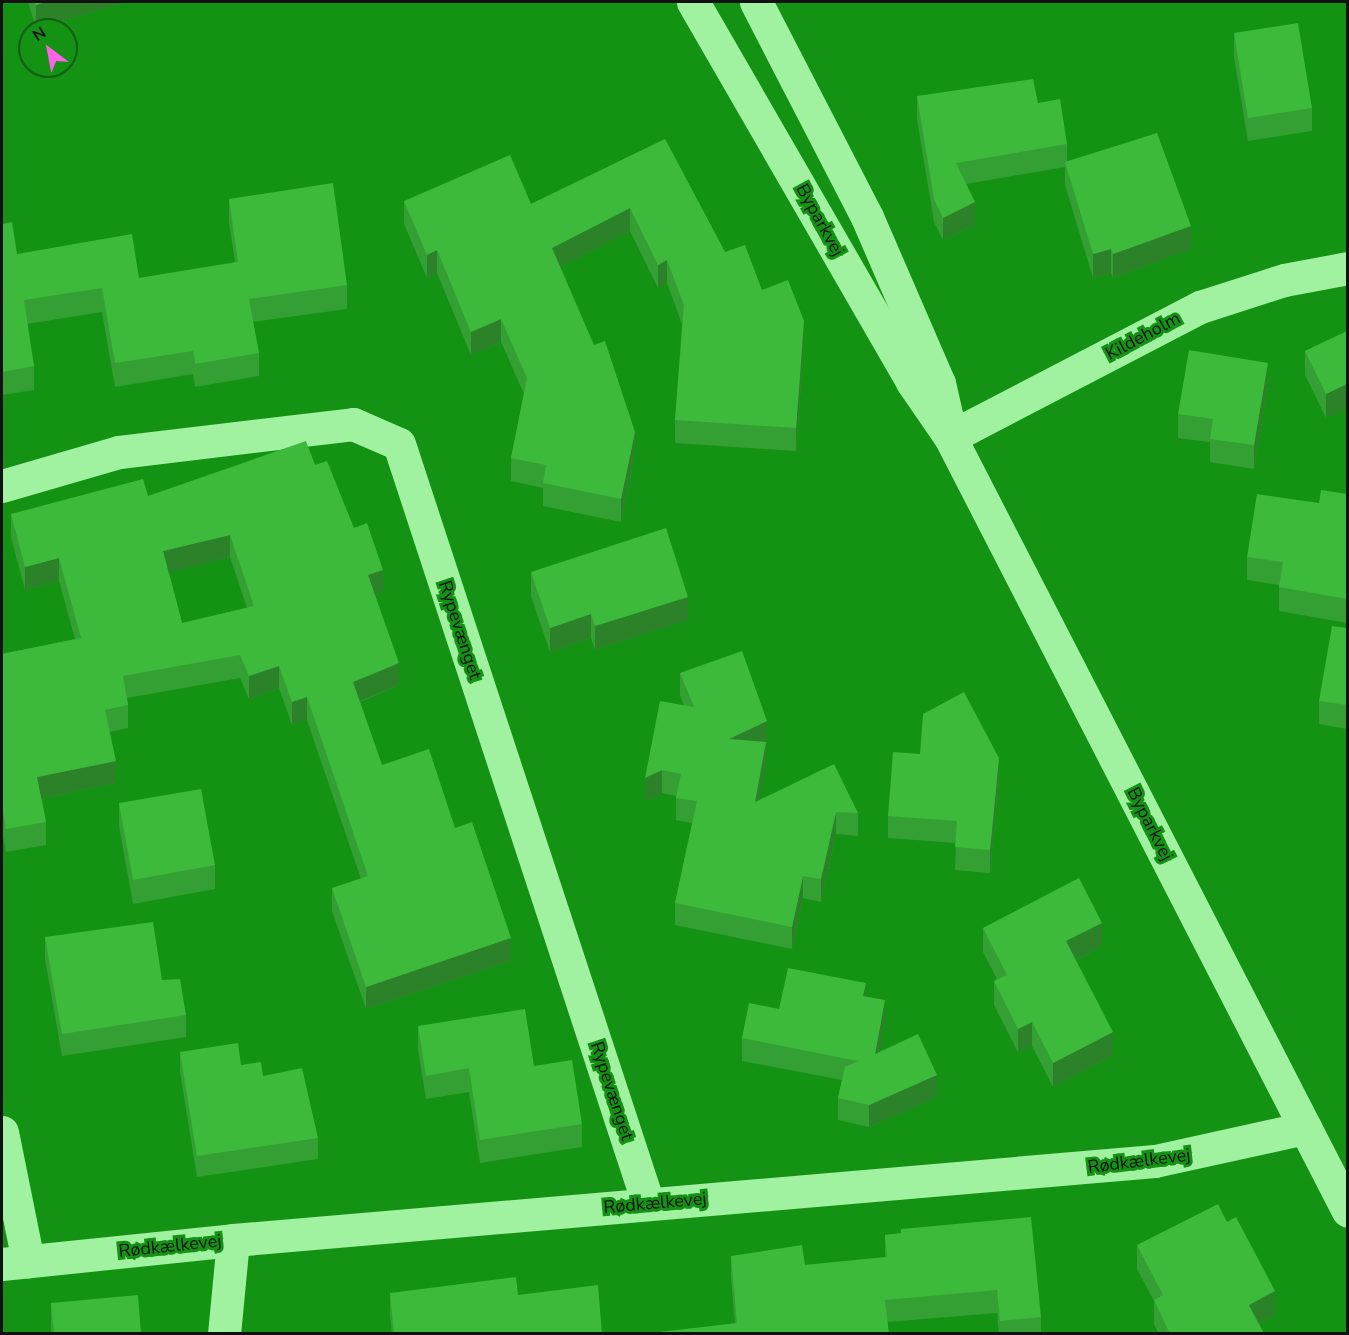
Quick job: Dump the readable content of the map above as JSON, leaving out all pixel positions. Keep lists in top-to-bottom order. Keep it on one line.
{"streets":{"street":["Byparkvej","Kildeholm","Rypevænget","Rødkælkevej"]},"crossings":[["Byparkvej","Kildeholm"],["Byparkvej","Rødkælkevej"],["Rypevænget","Rødkælkevej"]],"north":"top left"}
